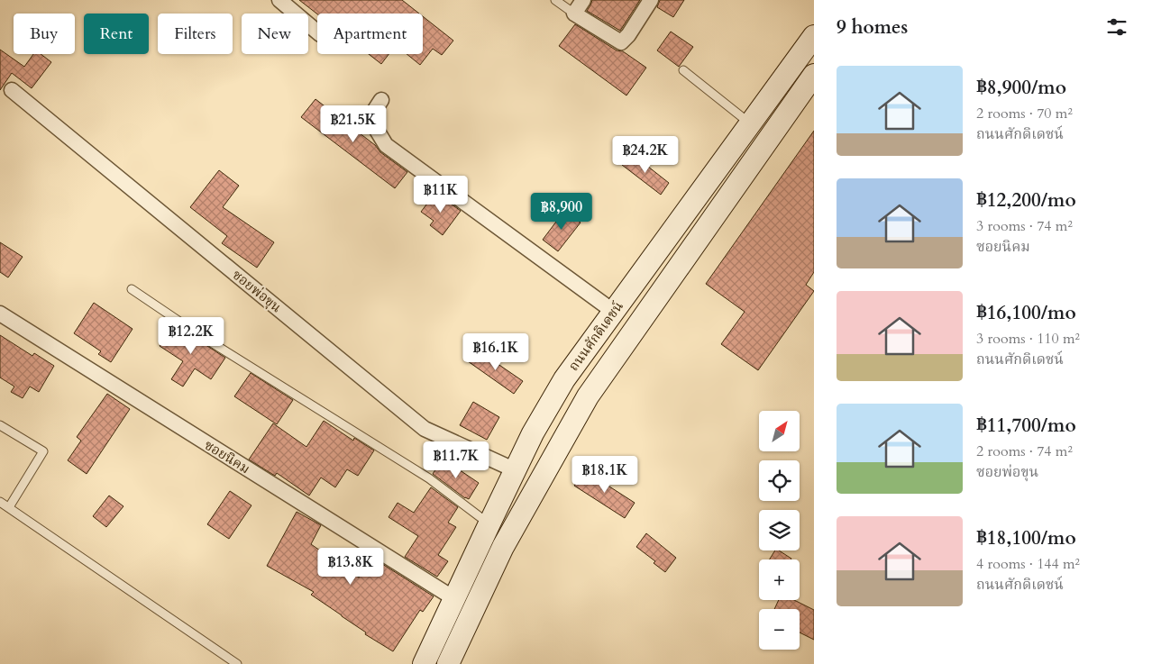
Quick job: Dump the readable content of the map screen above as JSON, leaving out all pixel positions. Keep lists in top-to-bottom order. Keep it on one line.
{"streets":{"main road":["ถนนศักดิเดชน์"],"street":["ซอยพ่อขุน","ซอยนิคม"]},"crossings":[["ซอยพ่อขุน","ถนนศักดิเดชน์"],["ถนนศักดิเดชน์","ซอยนิคม"]],"north":"top right","page":{"heading":"9 homes","chip":["Buy","Rent","Filters","New","Apartment"],"list":[{"name":"฿8,900/mo","note":"2 rooms · 70 m² · ถนนศักดิเดชน์"},{"name":"฿12,200/mo","note":"3 rooms · 74 m² · ซอยนิคม"},{"name":"฿16,100/mo","note":"3 rooms · 110 m² · ถนนศักดิเดชน์"},{"name":"฿11,700/mo","note":"2 rooms · 74 m² · ซอยพ่อขุน"},{"name":"฿18,100/mo","note":"4 rooms · 144 m² · ถนนศักดิเดชน์"}],"price":["฿21.5K","฿24.2K","฿11K","฿8,900","฿12.2K","฿16.1K","฿11.7K","฿18.1K","฿13.8K"],"map_buttons":["+","−"]}}
